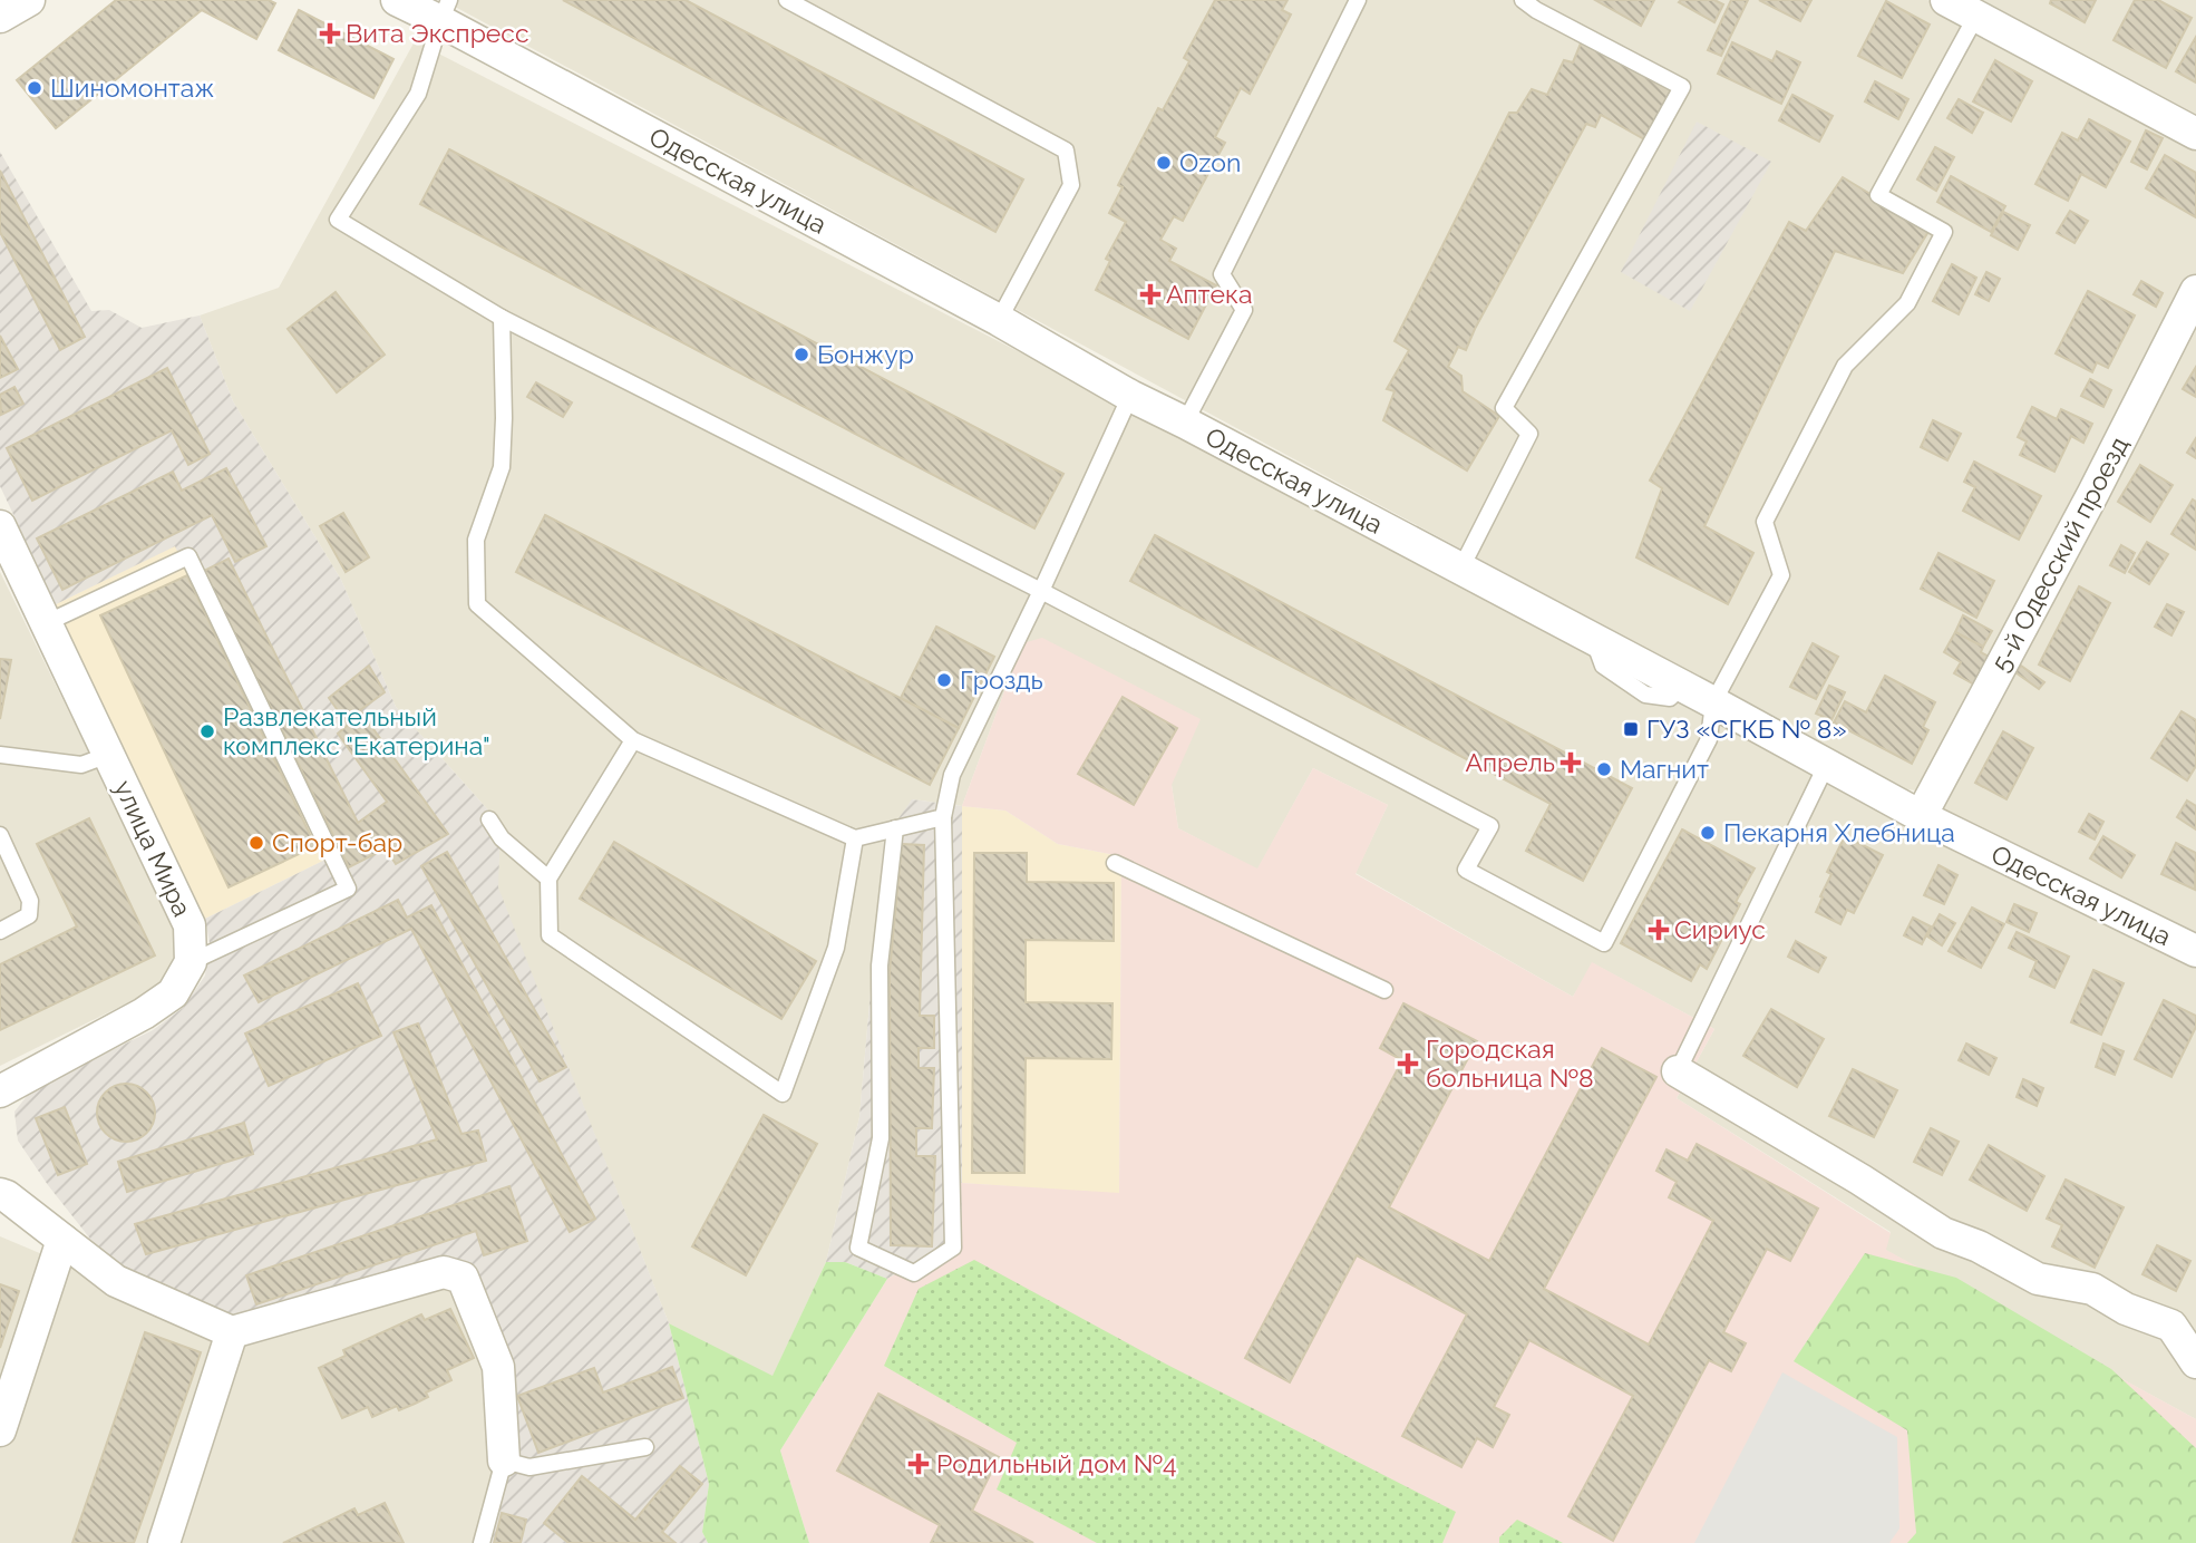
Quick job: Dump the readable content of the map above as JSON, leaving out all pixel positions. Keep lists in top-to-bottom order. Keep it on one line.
{"streets":{"street":["Одесская улица","5-й Одесский проезд","улица Мира"]},"crossings":[["Одесская улица","5-й Одесский проезд"]],"places":{"health":["Вита Экспресс","Аптека","Апрель","Сириус","Городская больница №8","Родильный дом №4"],"other":["Шиномонтаж","Ozon","Бонжур","Гроздь","Развлекательный комплекс \"Екатерина\"","Магнит","Пекарня Хлебница","Спорт-бар"],"transit":["ГУЗ «СГКБ № 8»"]}}
